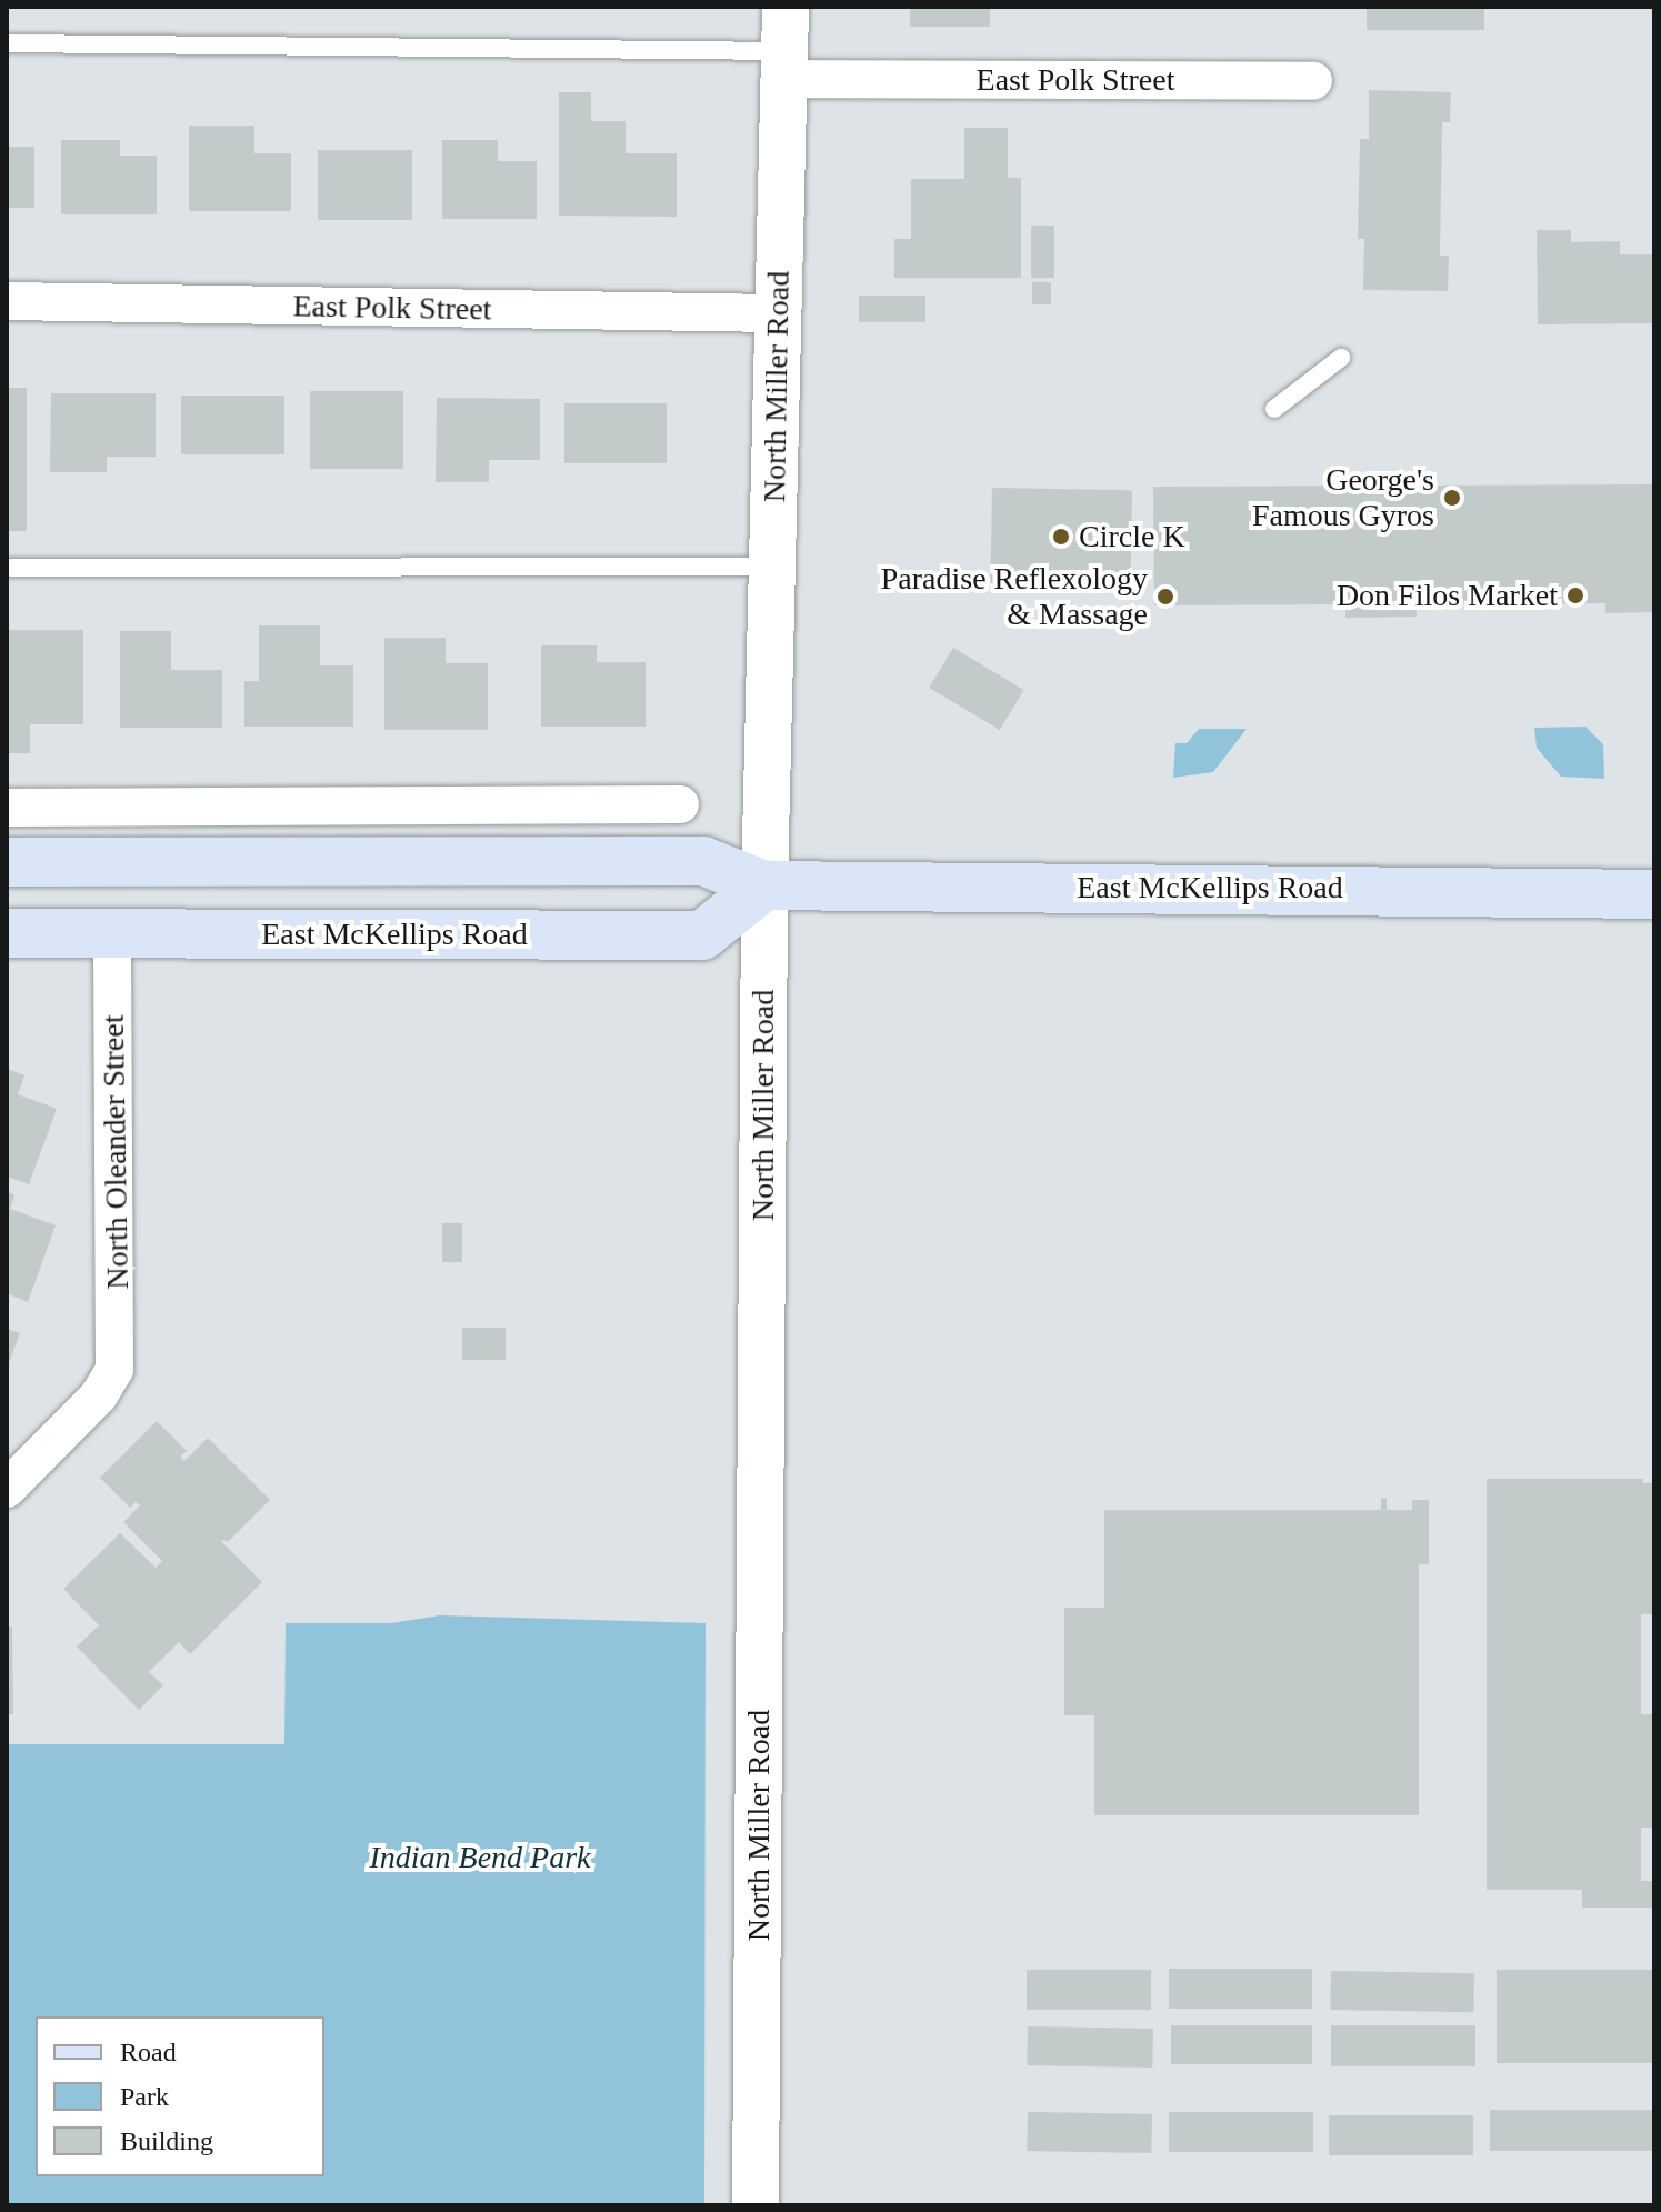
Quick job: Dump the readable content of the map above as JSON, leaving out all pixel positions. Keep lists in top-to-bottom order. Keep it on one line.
{"streets":{"main road":["East McKellips Road"],"street":["East Polk Street","North Miller Road","North Oleander Street"]},"crossings":[["East Polk Street","North Miller Road"],["North Miller Road","East McKellips Road"],["East McKellips Road","North Oleander Street"]],"parks":["Indian Bend Park"],"places":["George's Famous Gyros","Circle K","Don Filos Market","Paradise Reflexology & Massage"],"legend":["Road","Park","Building"]}
